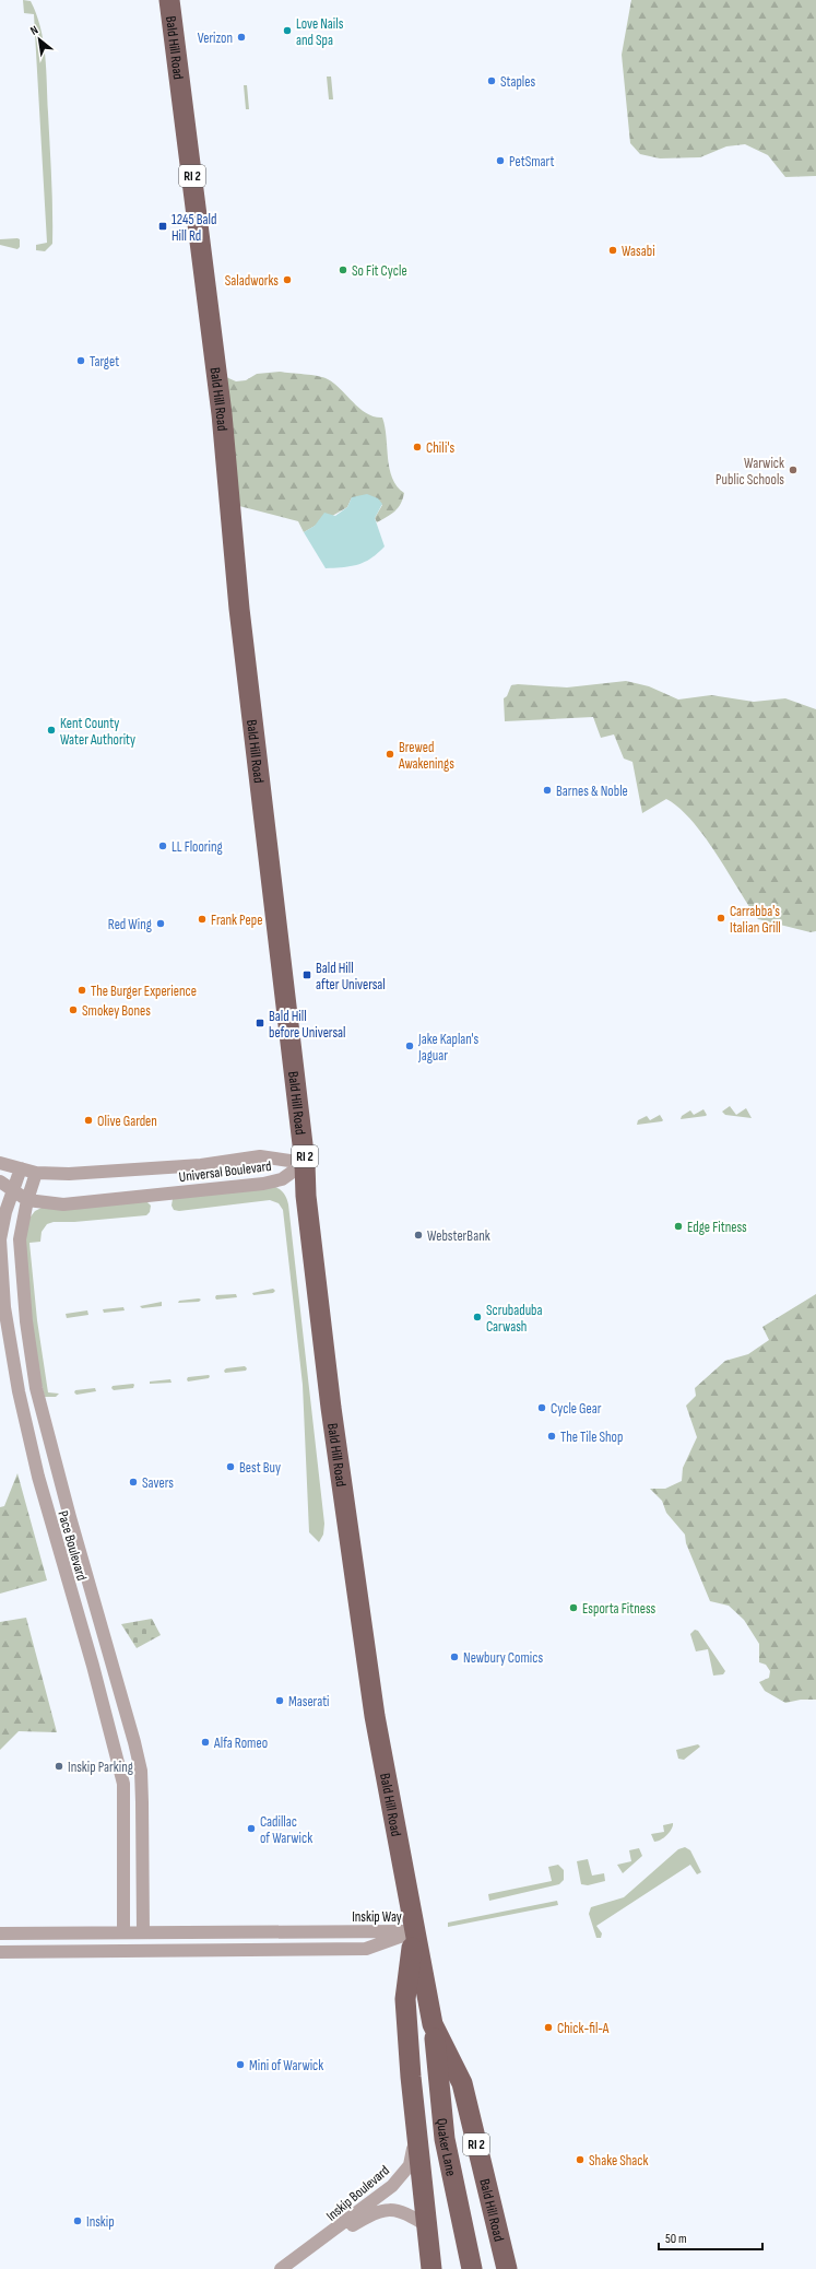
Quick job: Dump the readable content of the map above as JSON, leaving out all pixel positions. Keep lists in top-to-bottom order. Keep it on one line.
{"streets":{"main road":["Bald Hill Road","RI 2","Quaker Lane"],"street":["Universal Boulevard","Pace Boulevard","Inskip Way","Inskip Boulevard"]},"crossings":[["Bald Hill Road","Universal Boulevard"],["Bald Hill Road","Inskip Way"],["Bald Hill Road","Quaker Lane"],["Universal Boulevard","Pace Boulevard"],["Pace Boulevard","Inskip Way"]],"places":{"other":["Love Nails and Spa","Verizon","Staples","PetSmart","Wasabi","So Fit Cycle","Saladworks","Target","Chili's","Warwick Public Schools","Kent County Water Authority","Brewed Awakenings","Barnes & Noble","LL Flooring","Carrabba's Italian Grill","Frank Pepe","Red Wing","The Burger Experience","Smokey Bones","Jake Kaplan's Jaguar","Olive Garden","Edge Fitness","WebsterBank","Scrubaduba Carwash","Cycle Gear","The Tile Shop","Best Buy","Savers","Esporta Fitness","Newbury Comics","Maserati","Alfa Romeo","Inskip Parking","Cadillac of Warwick","Chick-fil-A","Mini of Warwick","Shake Shack","Inskip"],"transit":["1245 Bald Hill Rd","Bald Hill after Universal","Bald Hill before Universal"]},"scale_bar":"50 m","north":"top left"}
